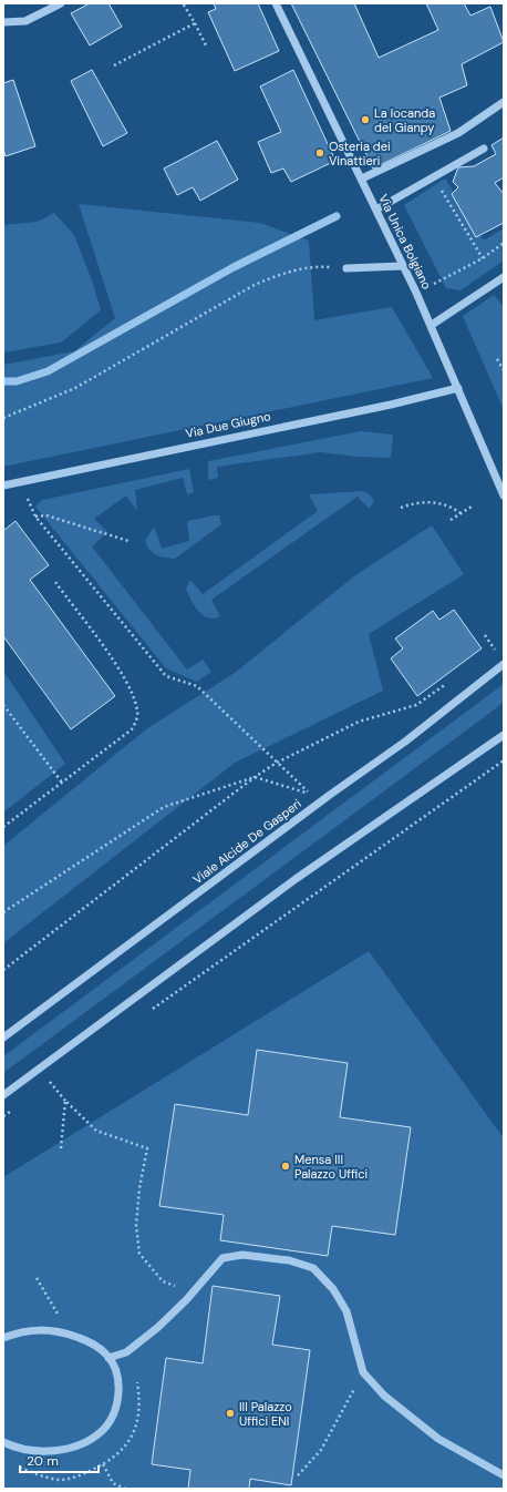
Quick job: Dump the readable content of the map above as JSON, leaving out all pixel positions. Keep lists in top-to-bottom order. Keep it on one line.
{"streets":{"street":["Via Unica Bolgiano","Via Due Giugno","Viale Alcide De Gasperi"]},"crossings":[["Via Unica Bolgiano","Via Due Giugno"]],"places":["La locanda del Gianpy","Osteria dei Vinattieri","Mensa III Palazzo Uffici","III Palazzo Uffici ENI"],"scale_bar":"20 m"}
